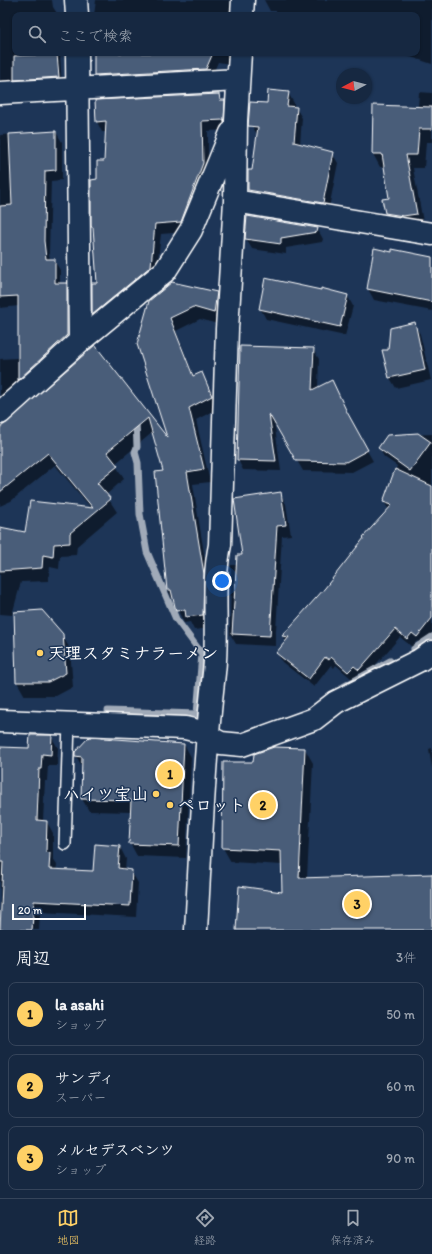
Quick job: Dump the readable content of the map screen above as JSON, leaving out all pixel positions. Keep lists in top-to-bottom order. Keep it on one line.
{"places":["天理スタミナラーメン","ハイツ宝山","ペロット"],"scale_bar":"20 m","north":"left","page":{"search":"ここで検索","pins":["1","2","3"],"scale":"20 m","heading":["周辺","3件"],"list":[{"mark":"1","name":"la asahi","note":"ショップ","value":"50 m"},{"mark":"2","name":"サンディ","note":"スーパー","value":"60 m"},{"mark":"3","name":"メルセデスベンツ","note":"ショップ","value":"90 m"}],"nav":["地図","経路","保存済み"]}}
